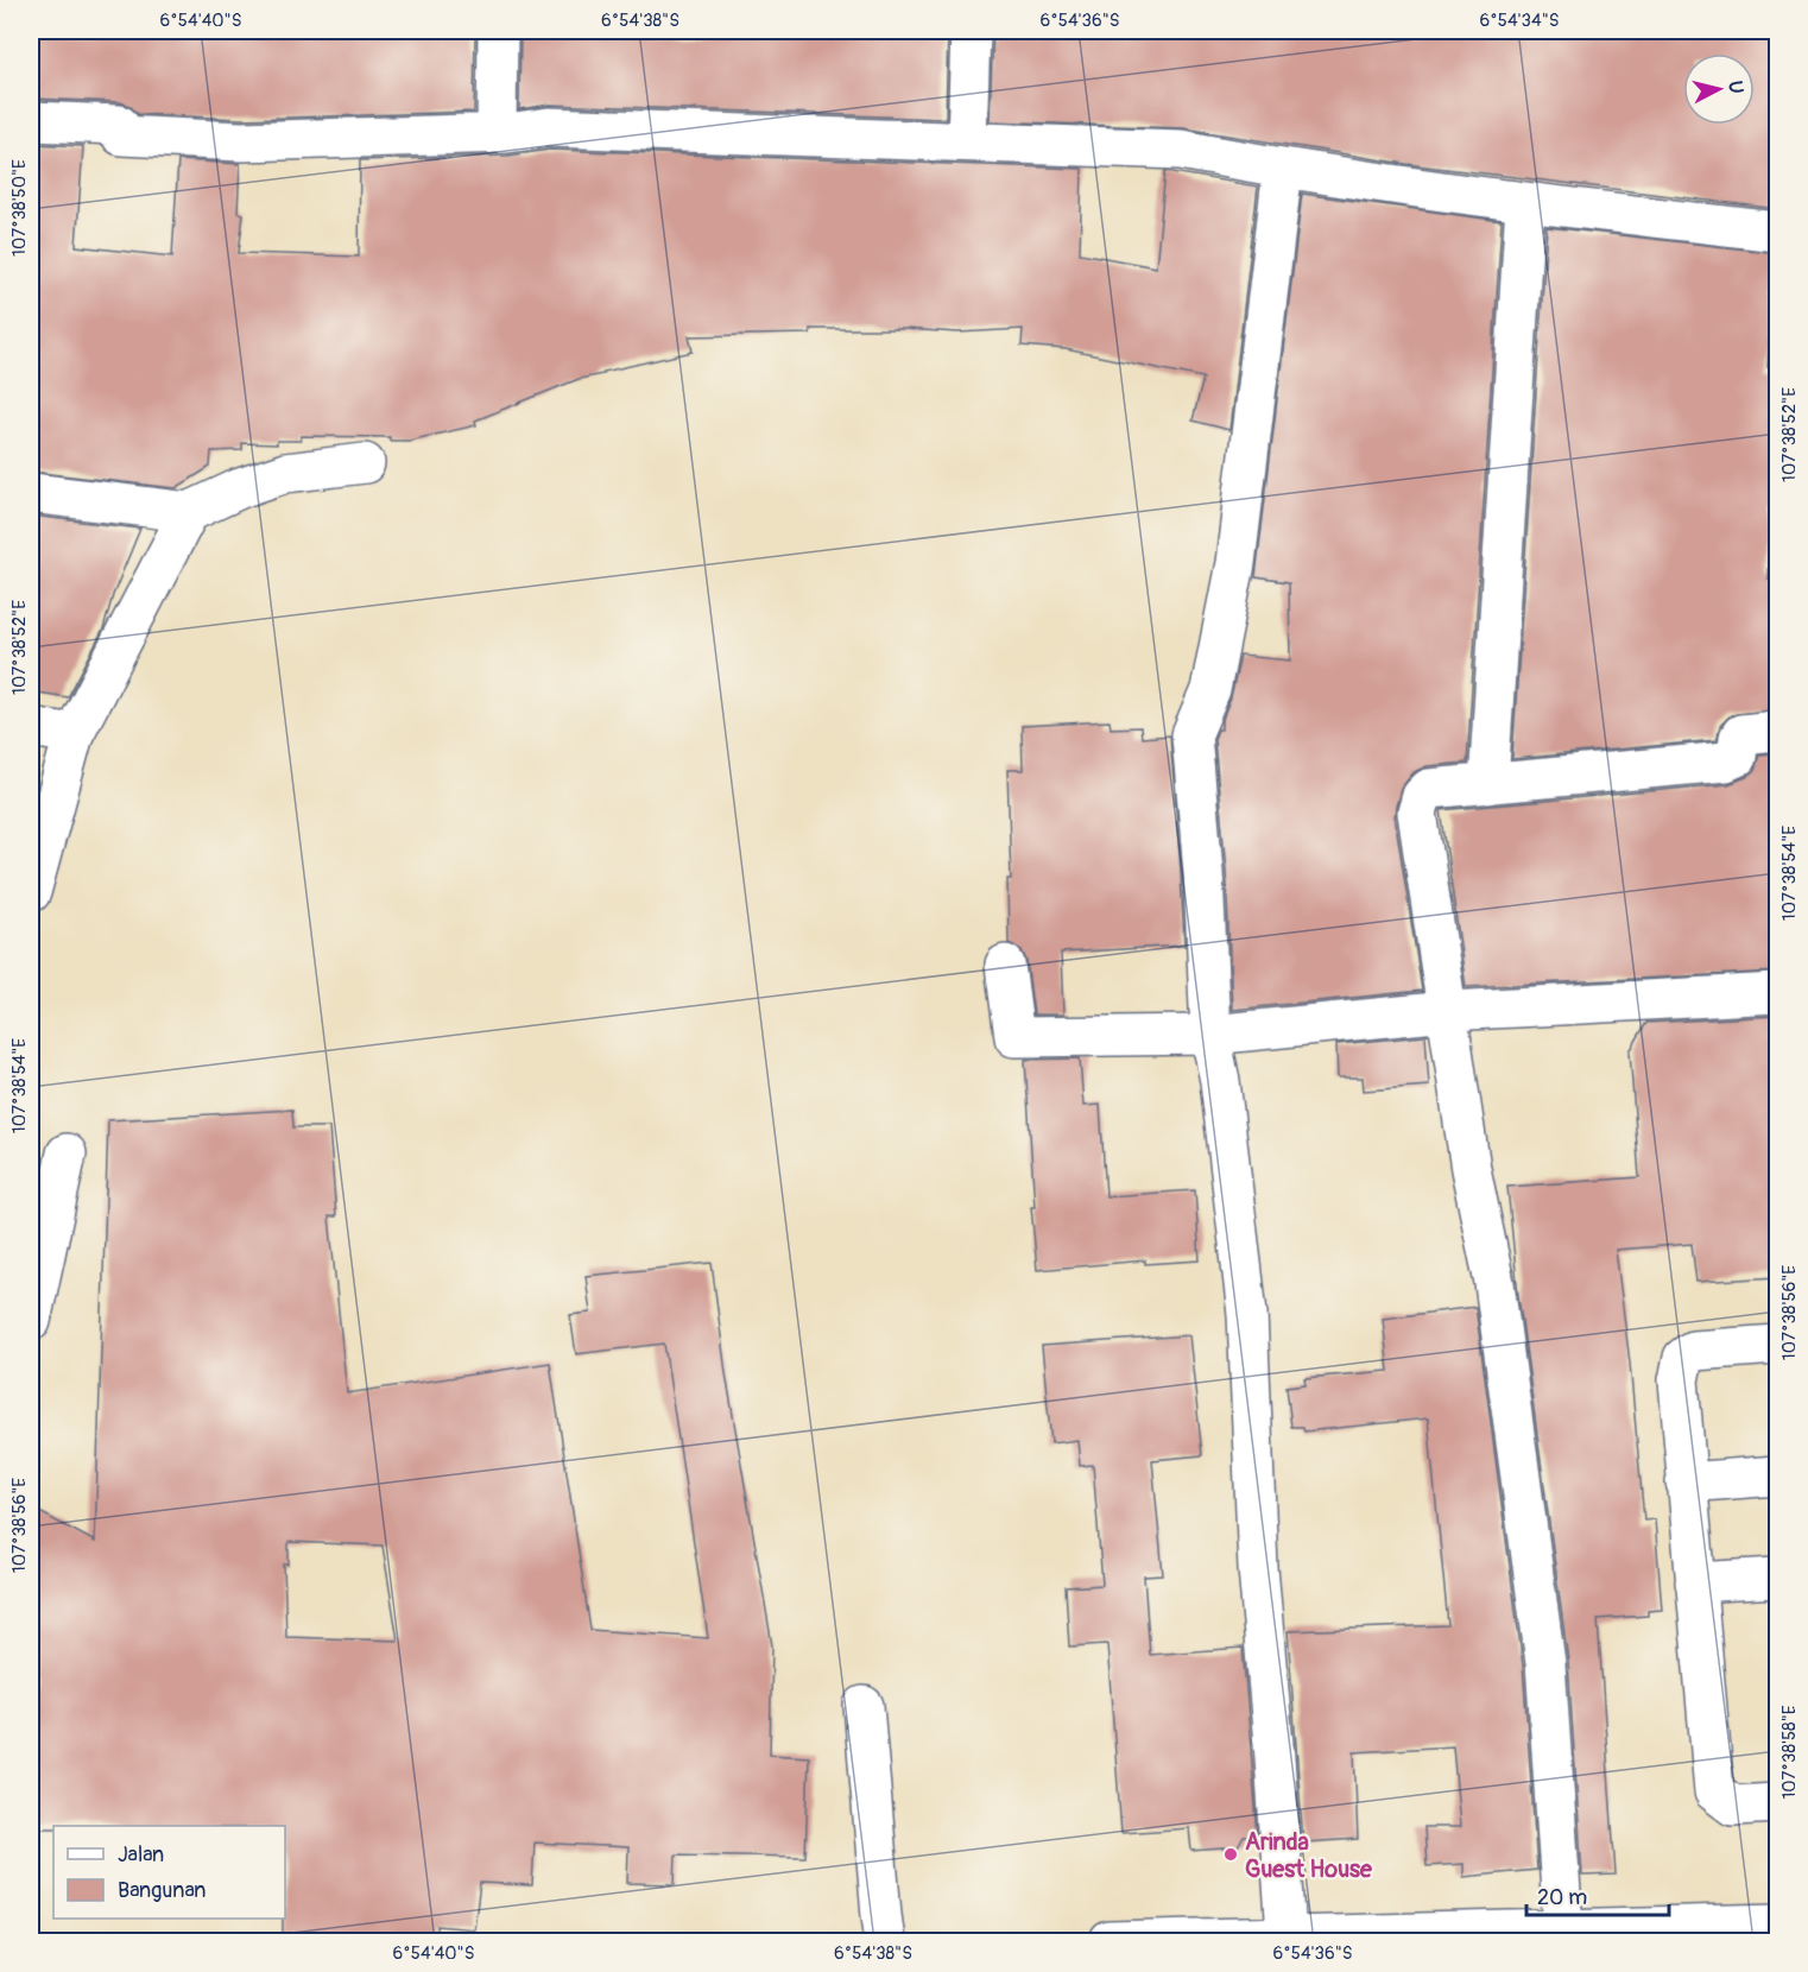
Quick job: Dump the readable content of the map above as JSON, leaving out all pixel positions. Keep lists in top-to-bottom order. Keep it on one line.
{"places":["Arinda Guest House"],"legend":["Jalan","Bangunan"],"scale_bar":"20 m","north":"right","coordinates":["6°54'40\"S","6°54'38\"S","6°54'36\"S","6°54'34\"S","107°38'50\"E","107°38'52\"E","107°38'54\"E","107°38'56\"E","107°38'58\"E"]}
